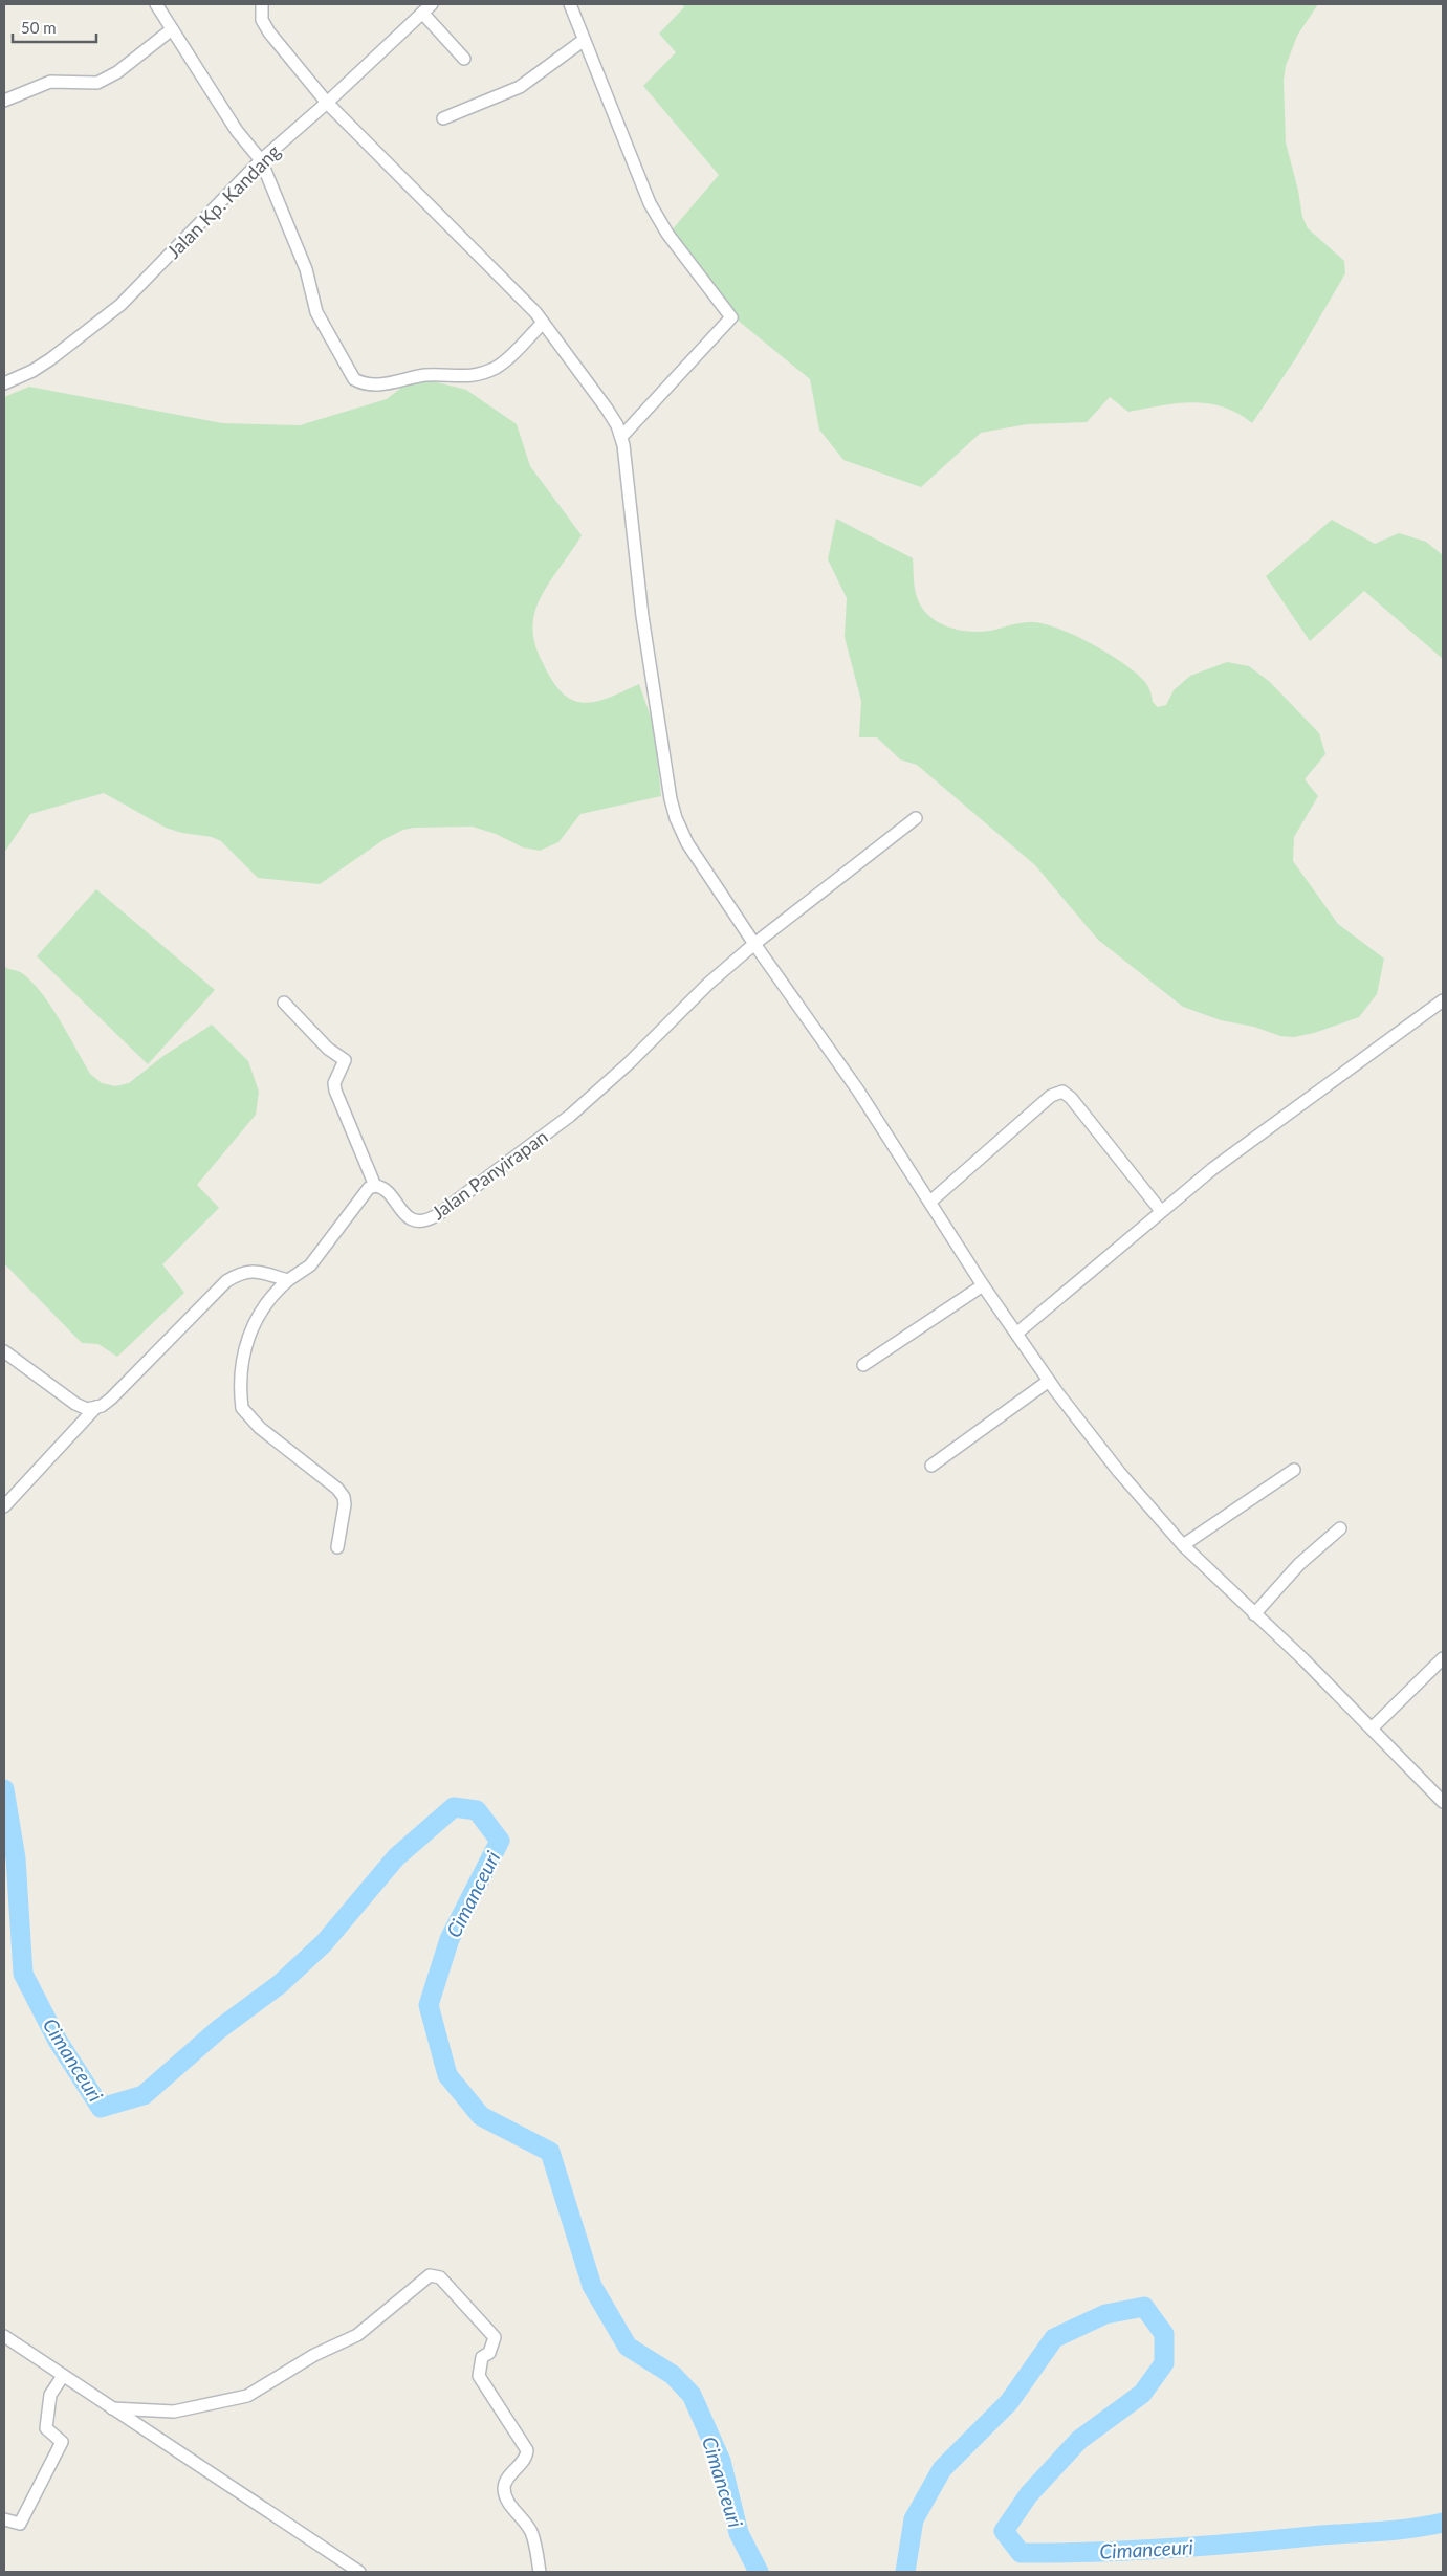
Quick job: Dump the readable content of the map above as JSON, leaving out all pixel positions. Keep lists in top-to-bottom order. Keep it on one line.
{"streets":{"street":["Jalan Kp. Kandang","Jalan Panyirapan"]},"water":["Cimanceuri"],"scale_bar":"50 m"}
